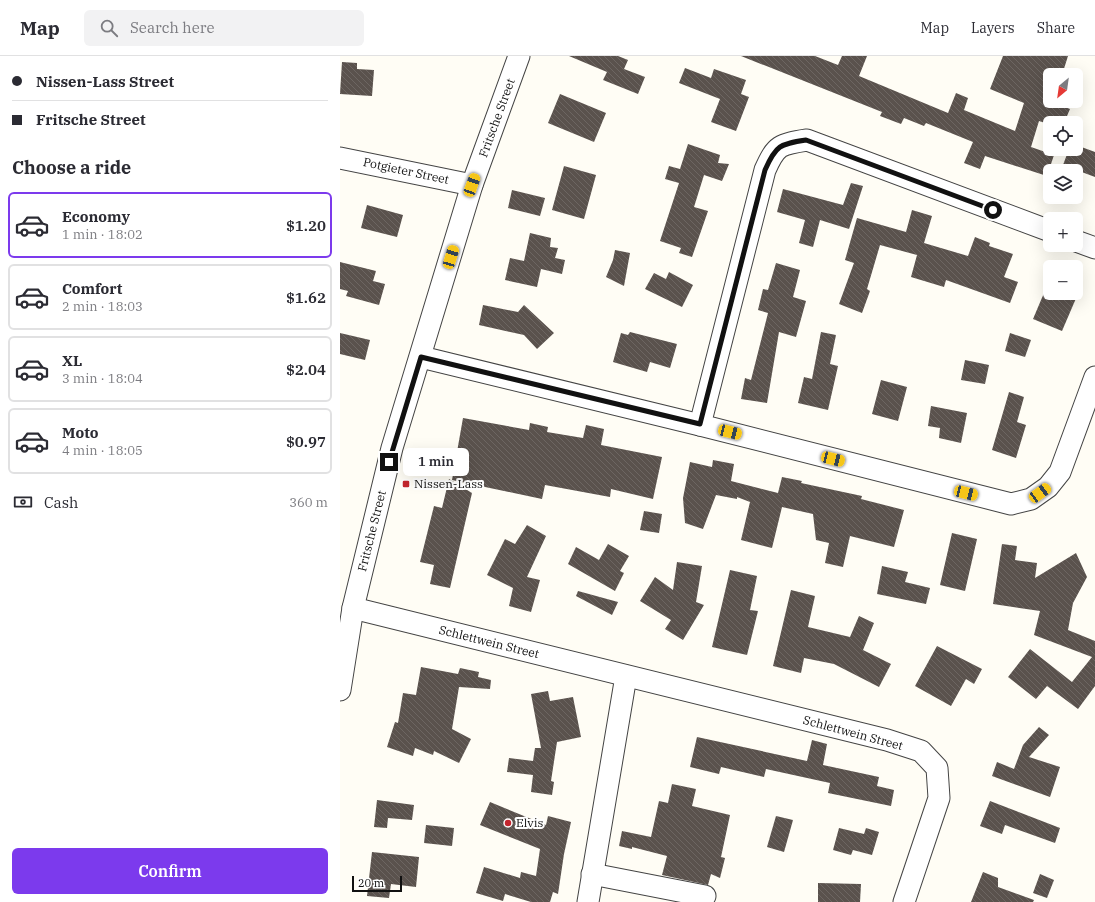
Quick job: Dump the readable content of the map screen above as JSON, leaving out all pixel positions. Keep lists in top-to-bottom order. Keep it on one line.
{"streets":{"street":["Fritsche Street","Potgieter Street","Schlettwein Street"]},"crossings":[["Fritsche Street","Potgieter Street"],["Fritsche Street","Schlettwein Street"]],"places":{"transit":["Nissen-Lass"],"other":["Elvis"]},"scale_bar":"20 m","north":"bottom left","page":{"header":"Map","search":"Search here","nav":["Map","Layers","Share"],"banner":["Nissen-Lass Street","Fritsche Street"],"map_buttons":["+","−"],"heading":"Choose a ride","list":[{"name":"Economy","note":"1 min · 18:02","value":"$1.20"},{"name":"Comfort","note":"2 min · 18:03","value":"$1.62"},{"name":"XL","note":"3 min · 18:04","value":"$2.04"},{"name":"Moto","note":"4 min · 18:05","value":"$0.97"}],"bubble":"1 min","pay":["Cash","360 m"],"buttons":"Confirm","scale":"20 m"}}
